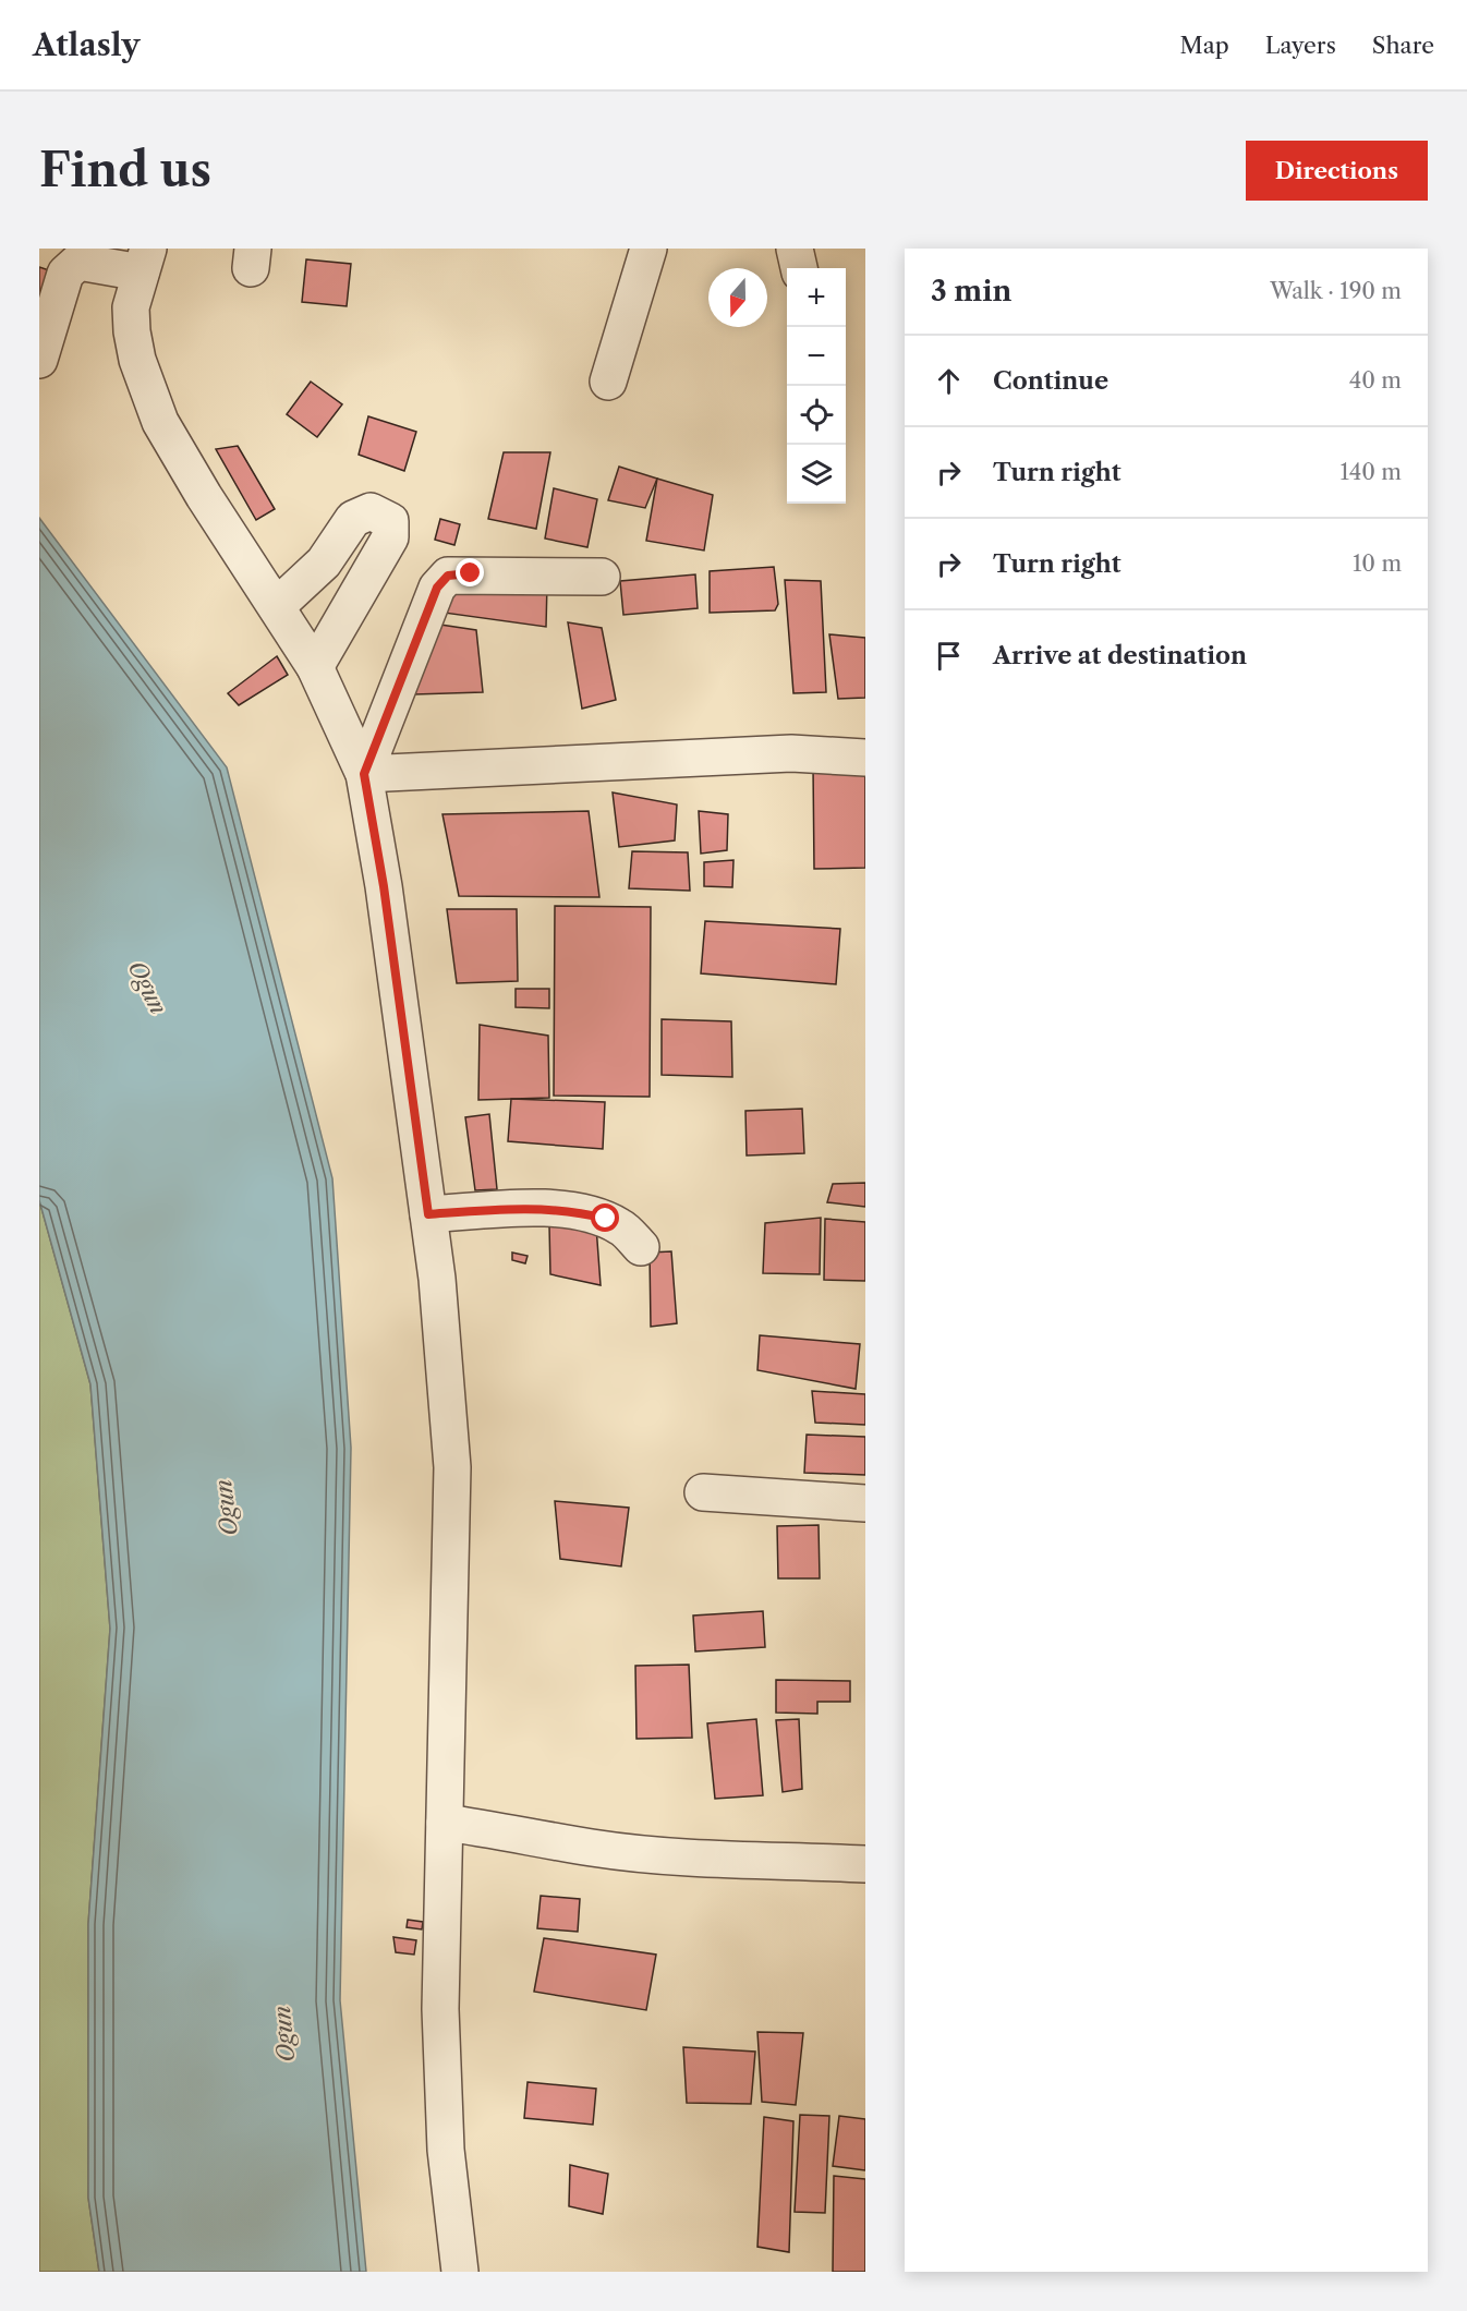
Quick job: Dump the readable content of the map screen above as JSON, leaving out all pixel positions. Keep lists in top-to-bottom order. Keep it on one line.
{"water":["Ogun"],"north":"bottom","page":{"header":"Atlasly","nav":["Map","Layers","Share"],"buttons":"Directions","title":"Find us","heading":["3 min","Walk · 190 m"],"map_buttons":["+","−"],"list":[["Continue","40 m"],["Turn right","140 m"],["Turn right","10 m"],"Arrive at destination"]}}
